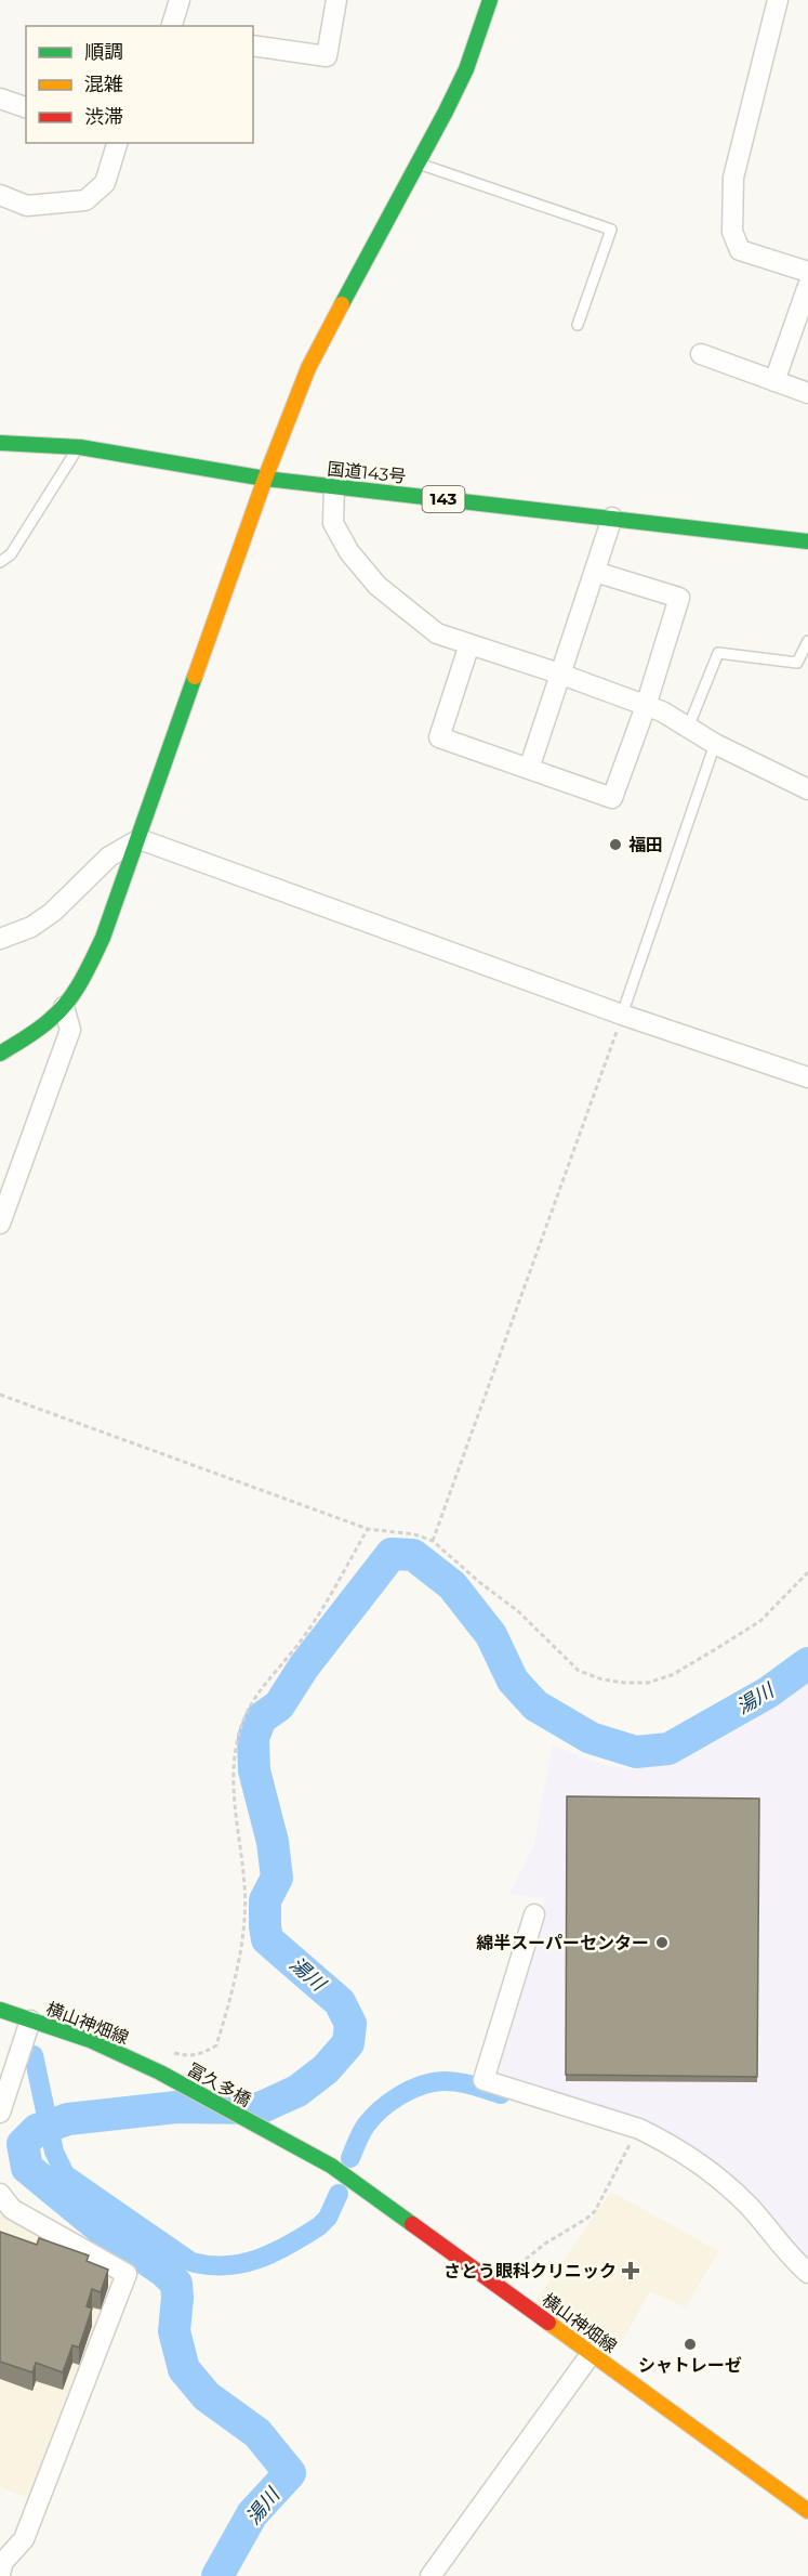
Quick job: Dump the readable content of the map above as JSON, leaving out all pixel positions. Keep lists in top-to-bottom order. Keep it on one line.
{"streets":{"main road":["国道143号","143","横山神畑線","冨久多橋"]},"crossings":[["横山神畑線","冨久多橋"]],"water":["湯川"],"places":{"other":["福田","綿半スーパーセンター","シャトレーゼ"],"health":["さとう眼科クリニック"]},"legend":["順調","混雑","渋滞"]}
